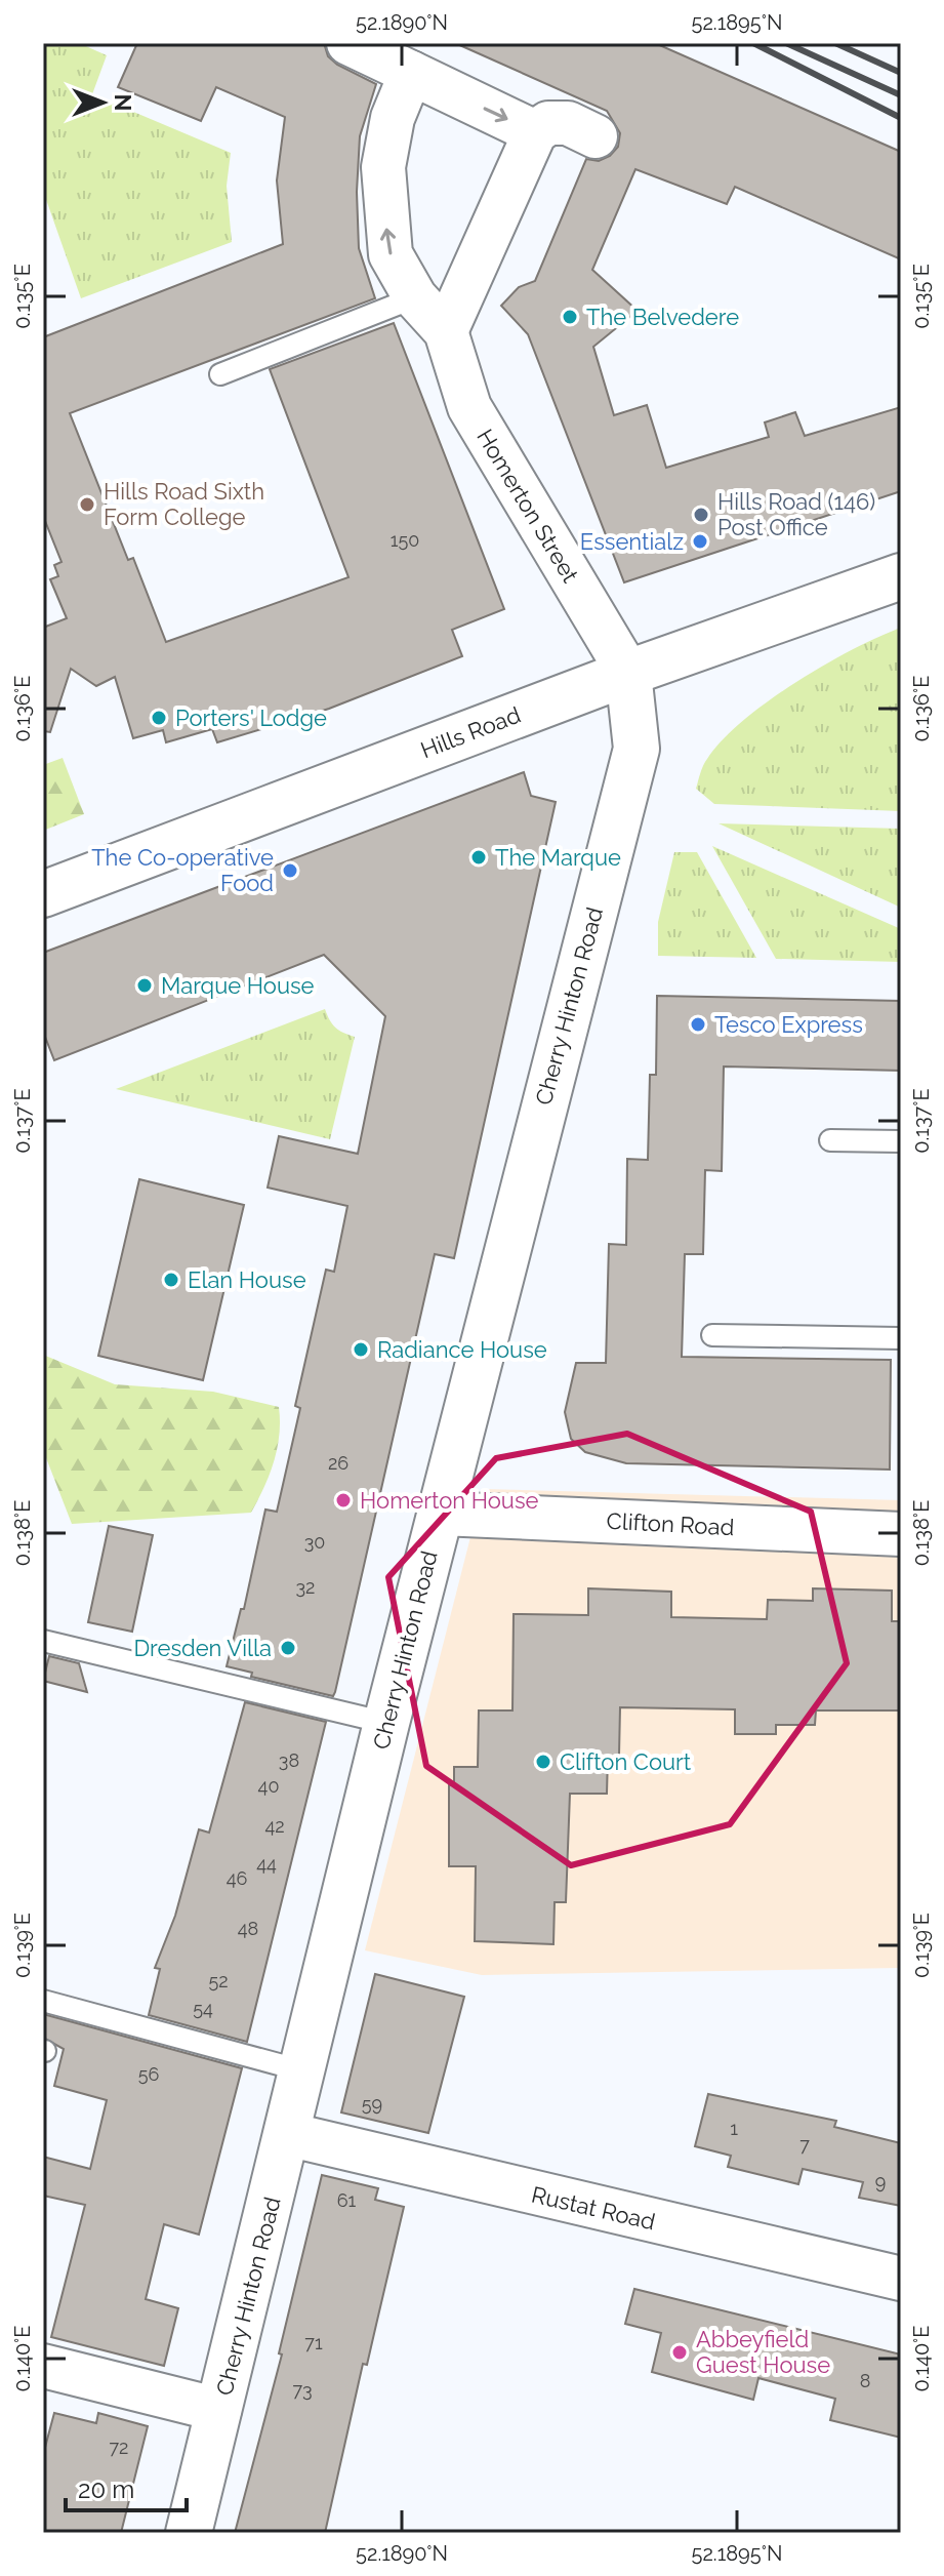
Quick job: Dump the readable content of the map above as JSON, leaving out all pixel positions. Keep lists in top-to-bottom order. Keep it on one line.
{"streets":{"street":["Homerton Street","Hills Road","Cherry Hinton Road","Clifton Road","Rustat Road"]},"crossings":[["Homerton Street","Hills Road"],["Homerton Street","Cherry Hinton Road"],["Hills Road","Cherry Hinton Road"],["Cherry Hinton Road","Clifton Road"],["Cherry Hinton Road","Rustat Road"]],"places":["The Belvedere","Hills Road Sixth Form College","Hills Road (146) Post Office","Essentialz","Porters' Lodge","The Marque","The Co-operative Food","Marque House","Tesco Express","Elan House","Radiance House","Homerton House","Dresden Villa","Clifton Court","Abbeyfield Guest House"],"house_numbers":["150","26","30","32","38","40","42","44","46","48","52","54","56","59","1","7","9","61","71","8","73","72"],"scale_bar":"20 m","north":"right","coordinates":["52.1890°N","52.1895°N","0.135°E","0.136°E","0.137°E","0.138°E","0.139°E","0.140°E"]}
